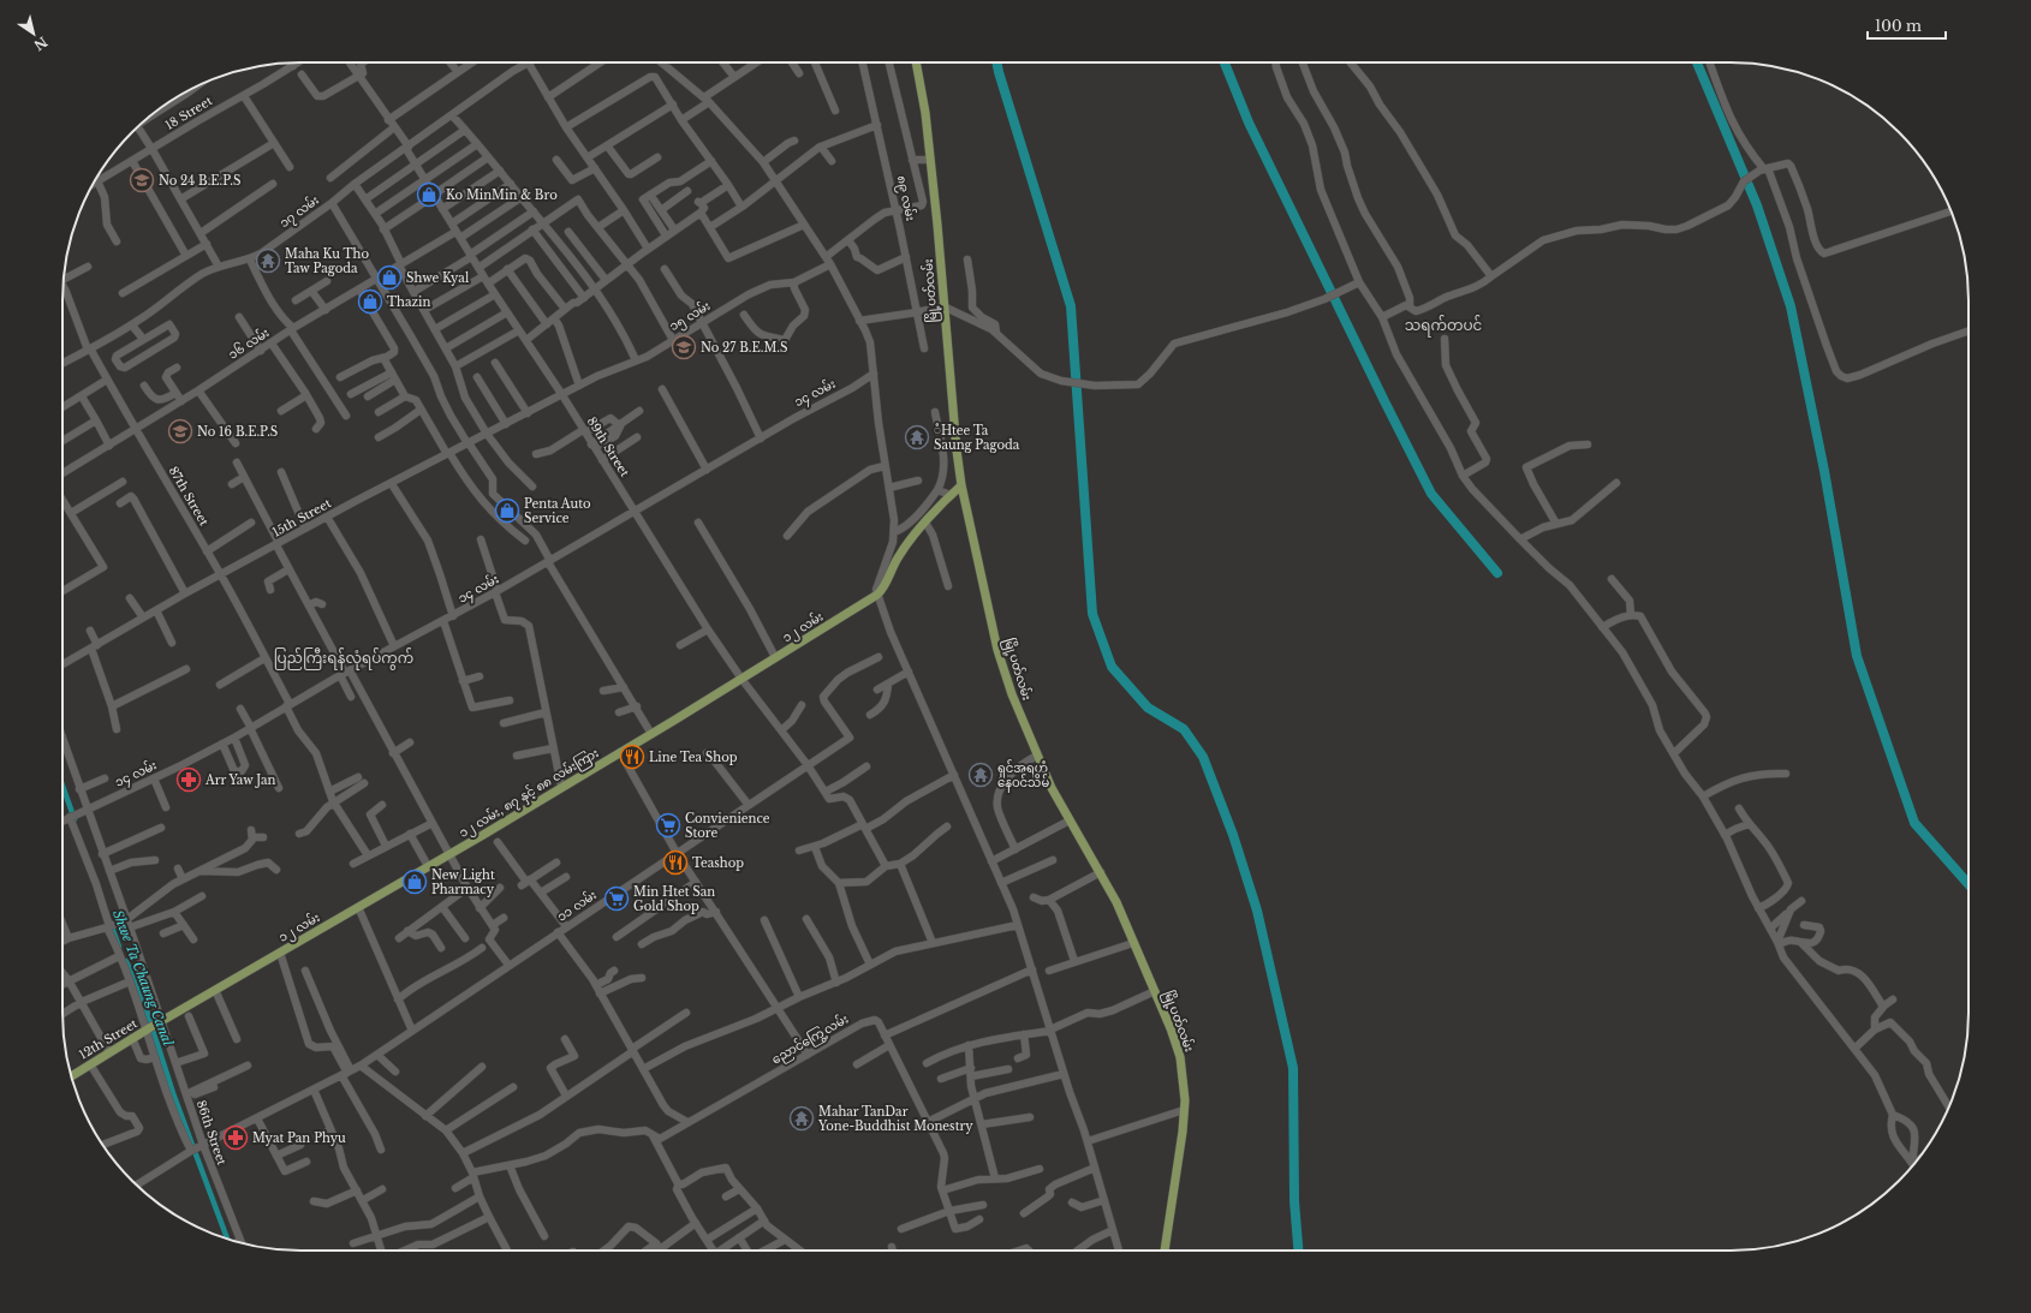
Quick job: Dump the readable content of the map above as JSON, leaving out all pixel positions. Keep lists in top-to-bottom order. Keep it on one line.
{"streets":{"main road":["မြို့ပတ်လမ်း","၁၂ လမ်း","၁၂ လမ်း, ၈၇ နှင့် ၈၈ လမ်းကြား","12th Street"],"street":["18 Street","၈၉ လမ်း","၁၇ လမ်း","၁၅ လမ်း","၁၆ လမ်း","၁၄ လမ်း","89th Street","87th Street","15th Street","၁၁ လမ်း","ညောင်ကြွေ့လမ်း","86th Street"]},"crossings":[["၈၉ လမ်း","၁၅ လမ်း"],["၁၇ လမ်း","89th Street"],["၁၇ လမ်း","87th Street"],["မြို့ပတ်လမ်း","၁၂ လမ်း"],["၁၅ လမ်း","89th Street"],["၁၅ လမ်း","15th Street"],["၁၆ လမ်း","89th Street"],["၁၆ လမ်း","87th Street"],["၁၄ လမ်း","89th Street"],["၁၄ လမ်း","87th Street"],["89th Street","15th Street"],["89th Street","၁၂ လမ်း"],["89th Street","၁၁ လမ်း"],["87th Street","15th Street"],["၁၂ လမ်း","၁၂ လမ်း, ၈၇ နှင့် ၈၈ လမ်းကြား"],["၁၂ လမ်း","12th Street"],["၁၂ လမ်း","86th Street"],["၁၁ လမ်း","86th Street"],["12th Street","86th Street"]],"districts":["သရက်တပင်","ပြည်ကြီးရန်လုံရပ်ကွက်"],"water":["Shwe Ta Chaung Canal"],"places":{"school or university":["No 24 B.E.P.S","No 27 B.E.M.S","No 16 B.E.P.S"],"shop":["Ko MinMin & Bro","Shwe Kyal","Thazin","Penta Auto Service","New Light Pharmacy"],"temple":["Maha Ku Tho Taw Pagoda","ံHtee Ta Saung Pagoda","ရှင်အရဟံ နေဝင်သိမ်","Mahar TanDar Yone-Buddhist Monestry"],"restaurant":["Line Tea Shop","Teashop"],"pharmacy":["Arr Yaw Jan","Myat Pan Phyu"],"supermarket":["Convienience Store","Min Htet San Gold Shop"]},"scale_bar":"100 m","north":"bottom right"}
